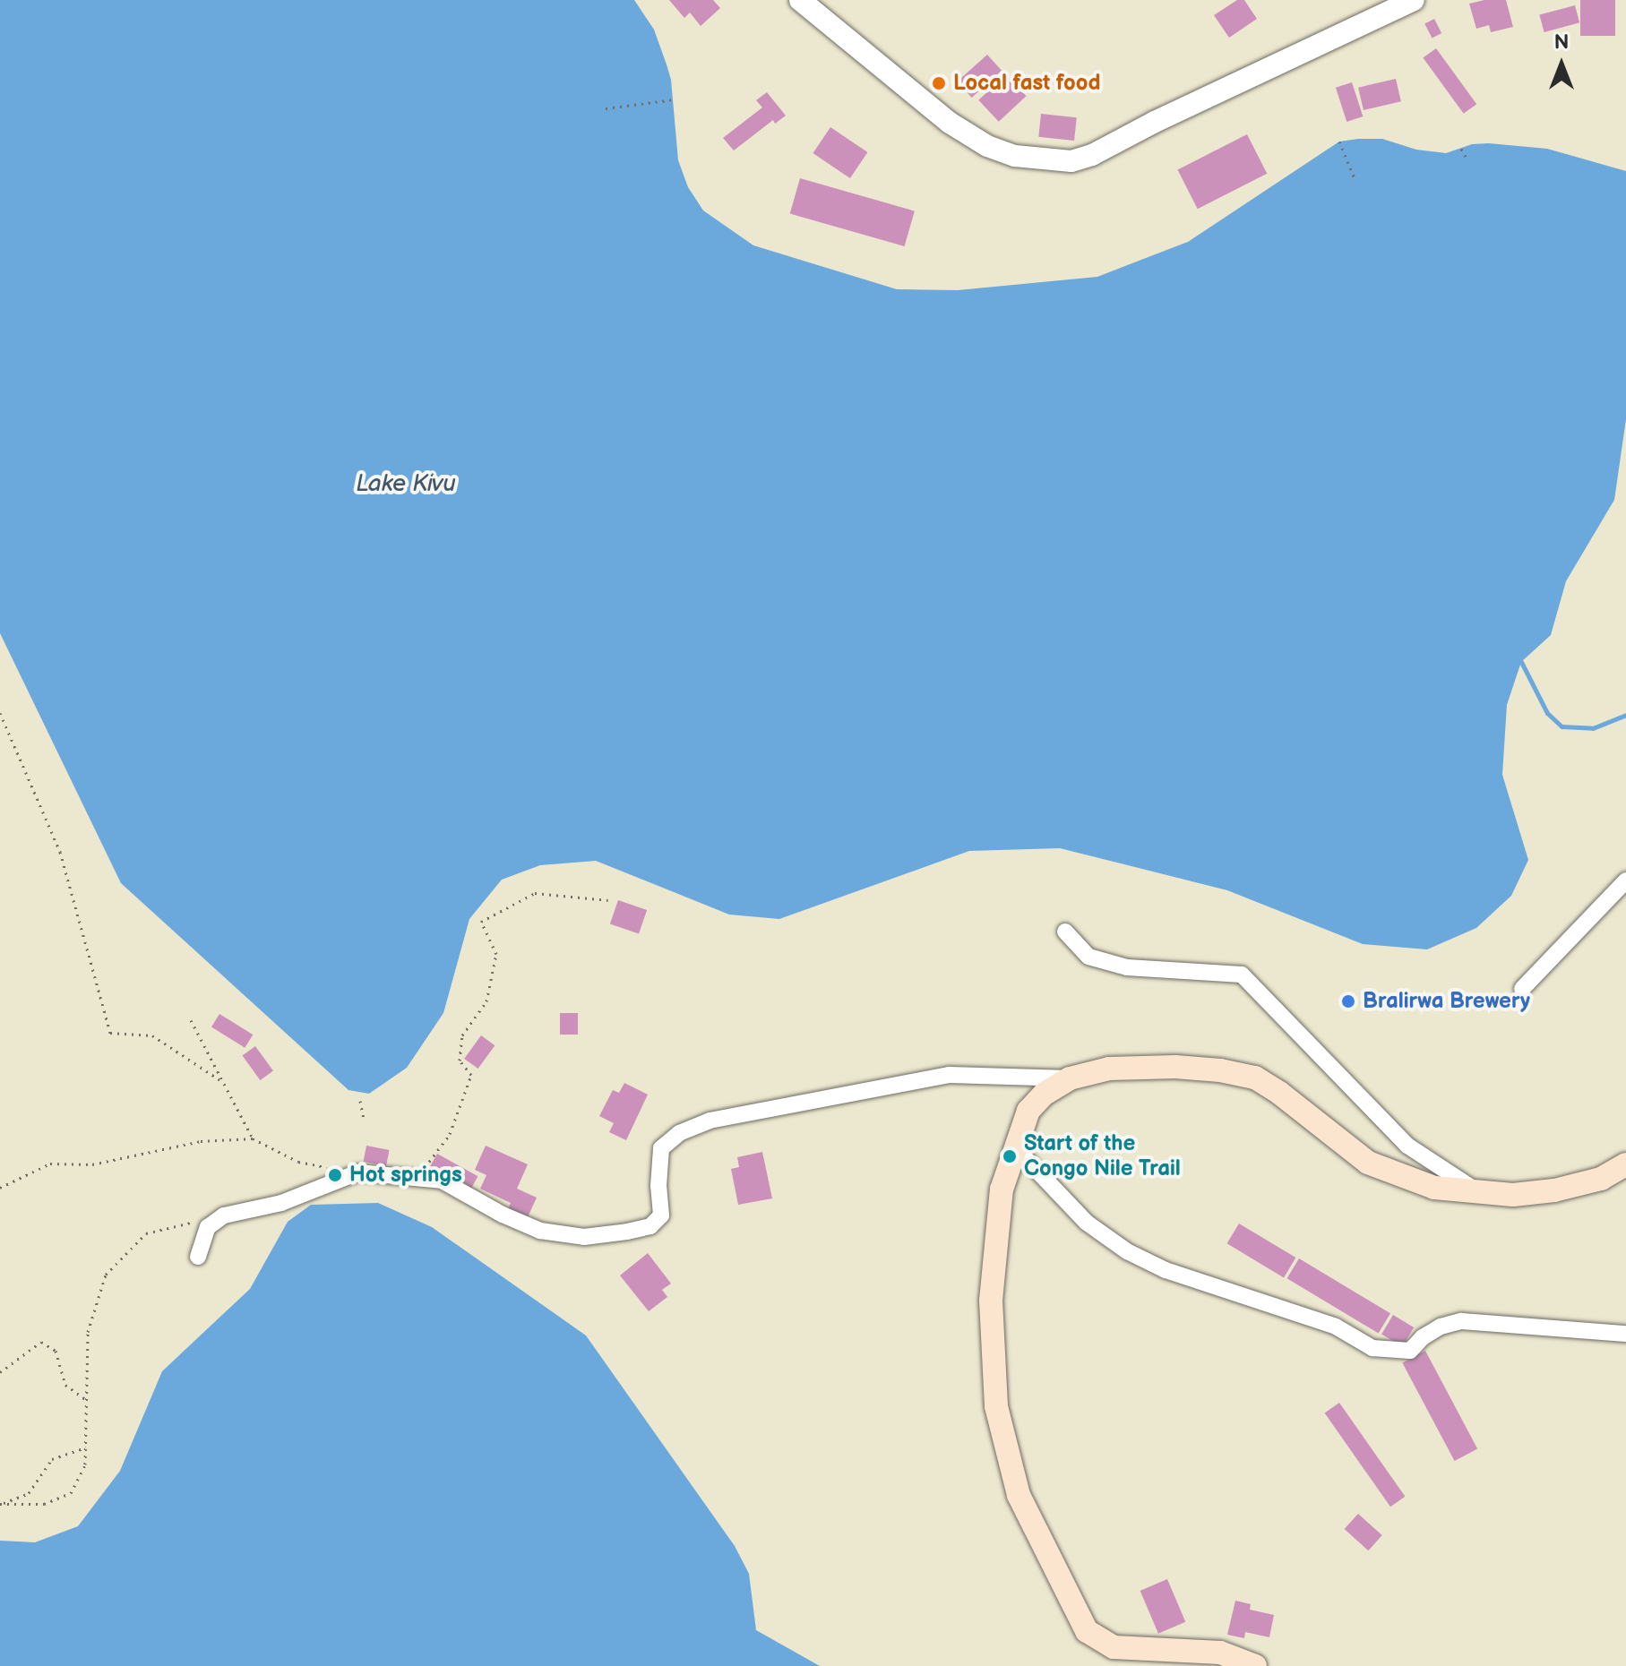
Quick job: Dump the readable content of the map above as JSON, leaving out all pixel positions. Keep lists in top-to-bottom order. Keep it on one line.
{"water":["Lake Kivu"],"places":["Local fast food","Bralirwa Brewery","Start of the Congo Nile Trail","Hot springs"],"north":"top"}
